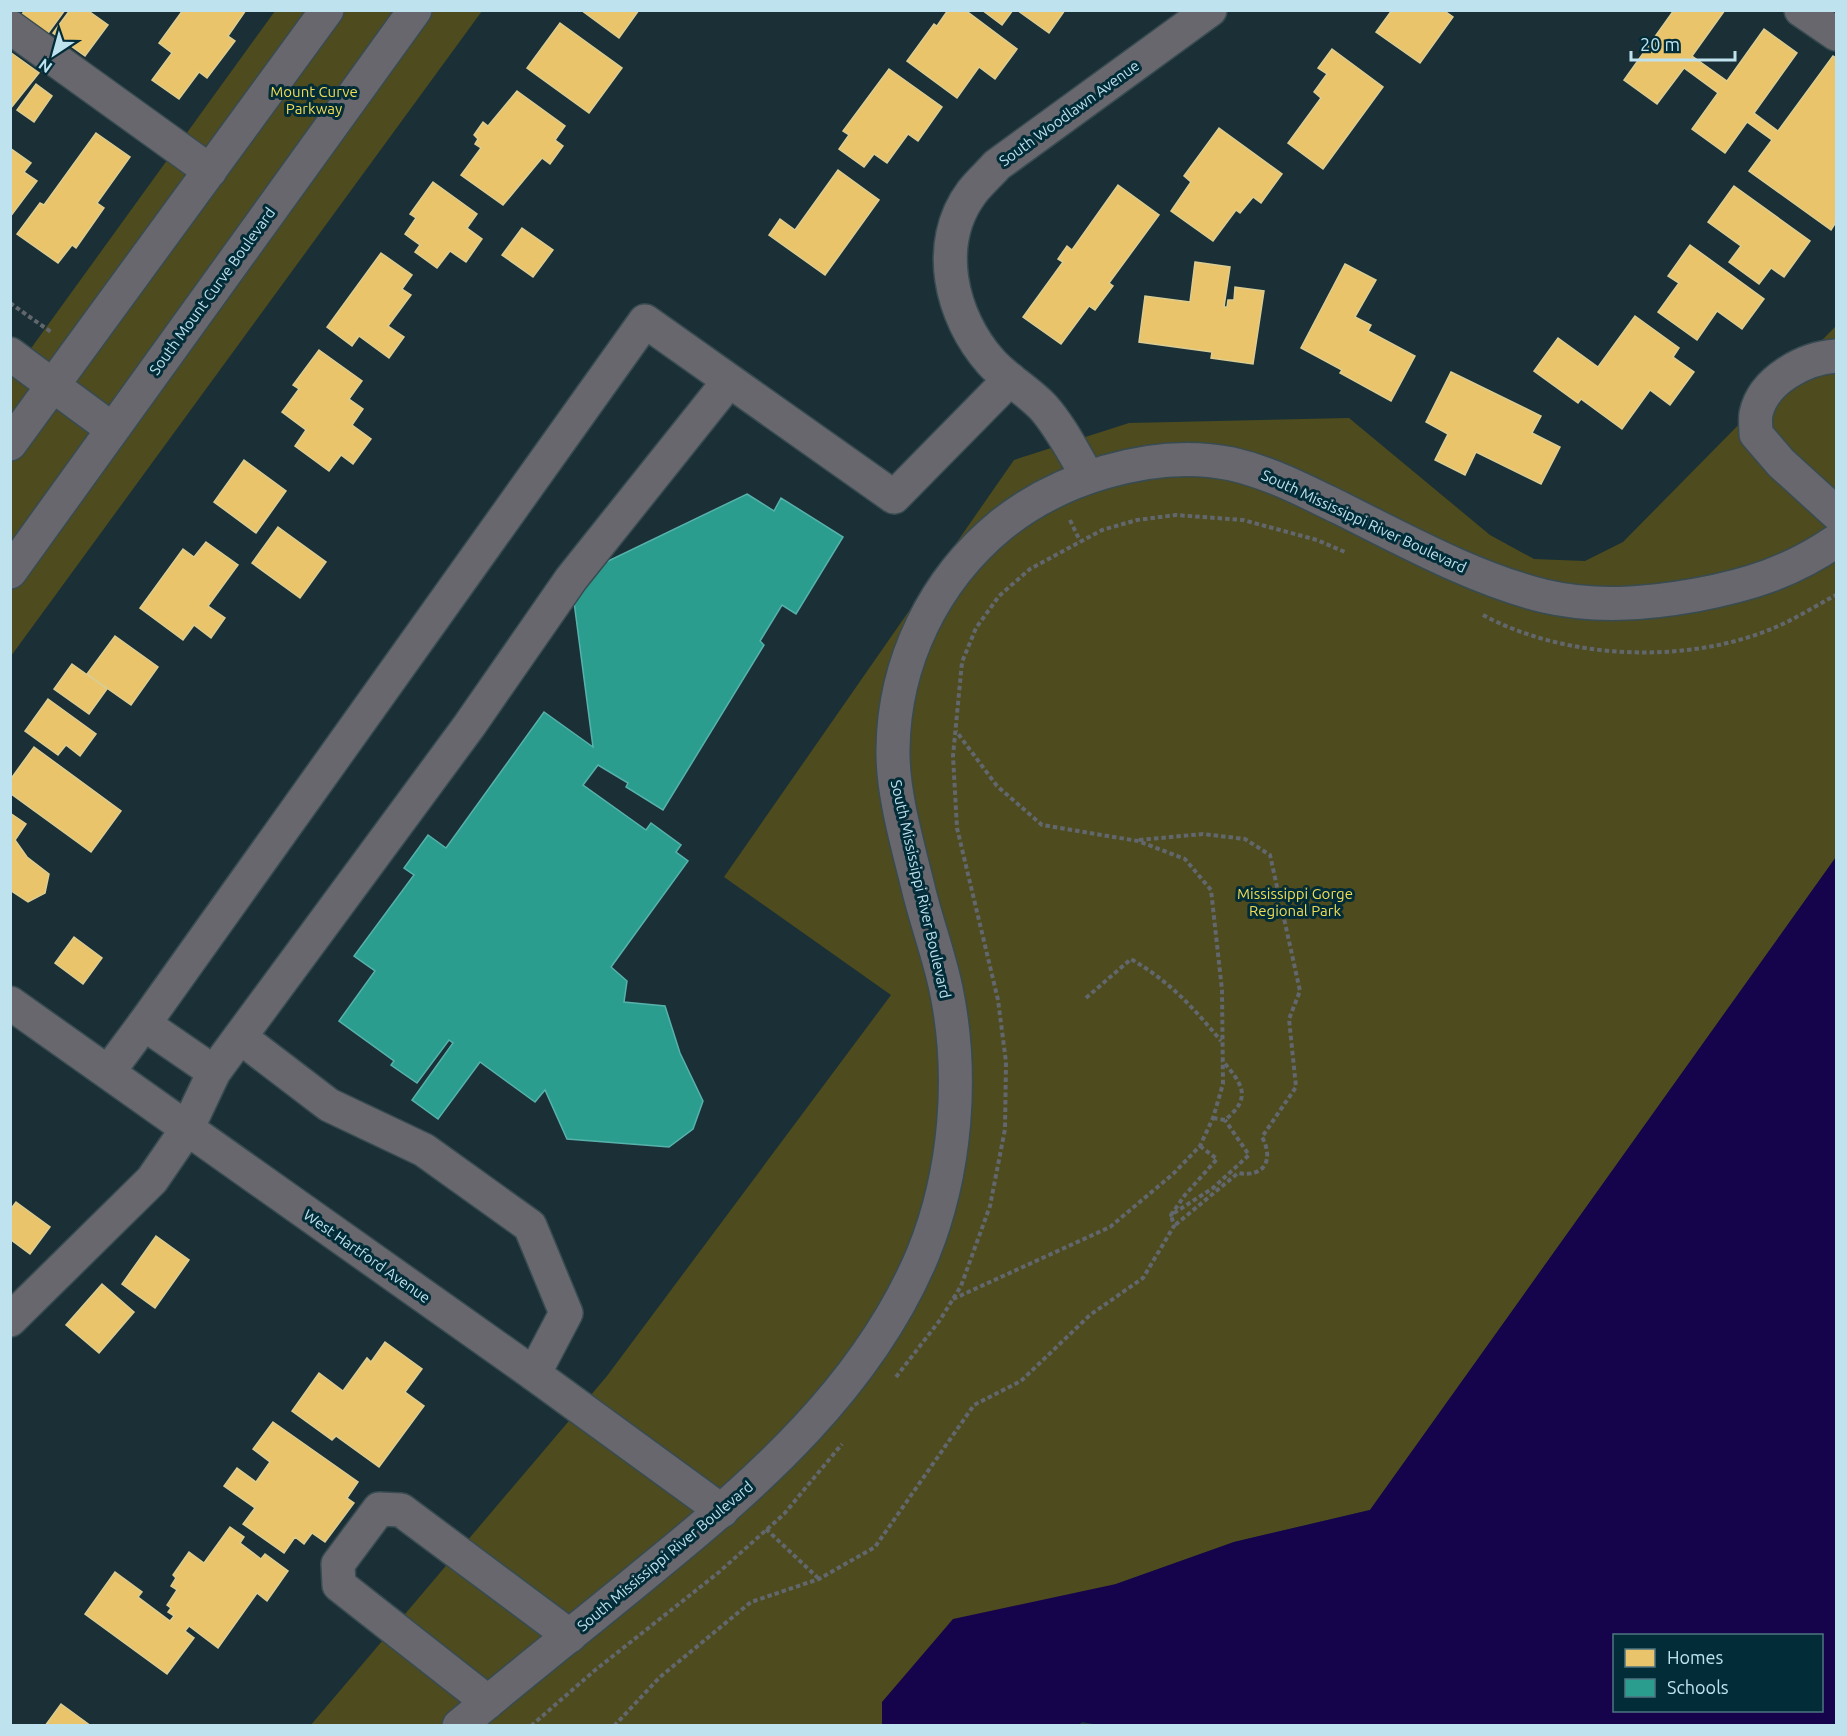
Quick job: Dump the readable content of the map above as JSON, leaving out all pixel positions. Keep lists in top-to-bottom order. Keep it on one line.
{"streets":{"street":["South Woodlawn Avenue","South Mount Curve Boulevard","South Mississippi River Boulevard","West Hartford Avenue"]},"crossings":[["South Woodlawn Avenue","South Mississippi River Boulevard"],["South Mississippi River Boulevard","West Hartford Avenue"]],"parks":["Mount Curve Parkway","Mississippi Gorge Regional Park"],"legend":["Homes","Schools"],"scale_bar":"20 m","north":"bottom left"}
